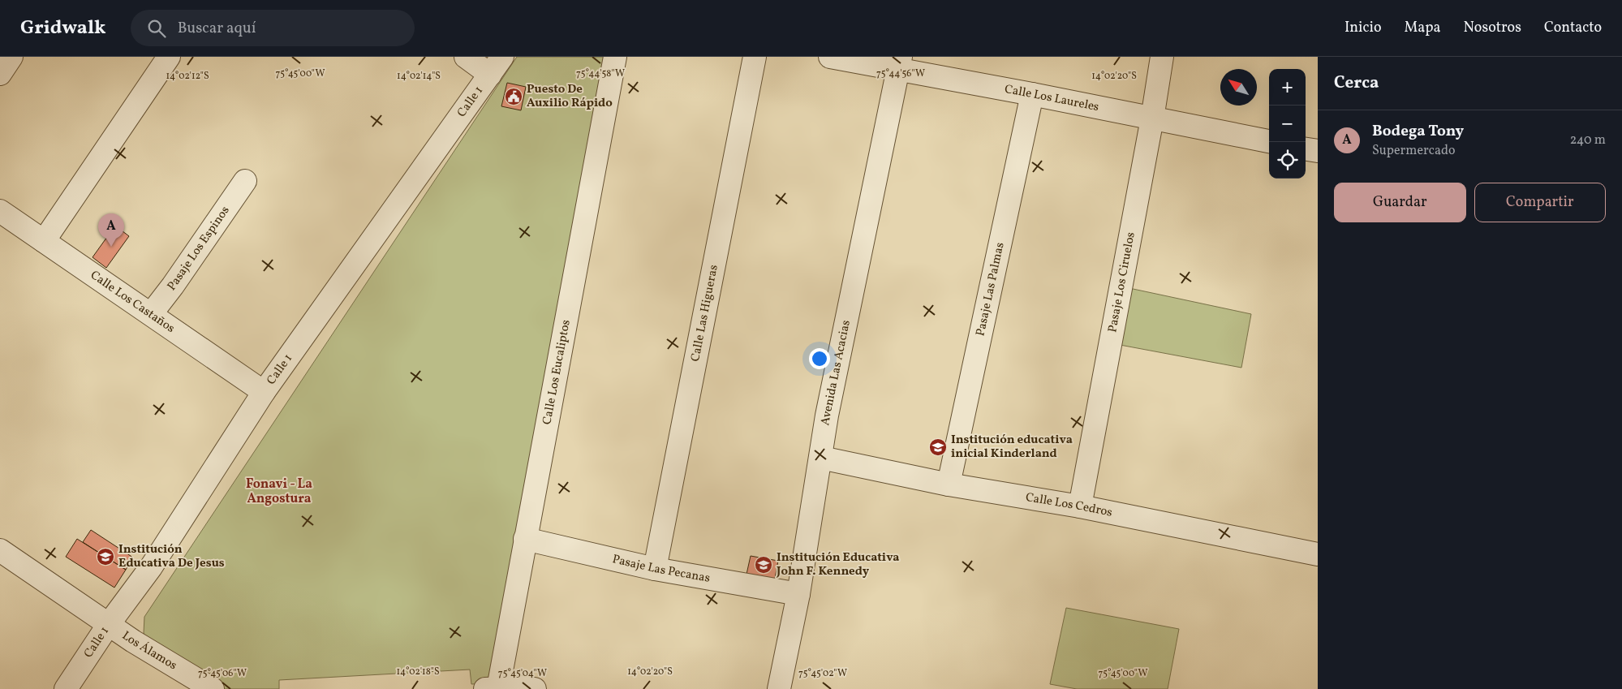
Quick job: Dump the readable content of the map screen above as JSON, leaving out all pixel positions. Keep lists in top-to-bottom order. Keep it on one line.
{"streets":{"street":["Calle Los Laureles","Calle 1","Pasaje Los Espinos","Pasaje Los Ciruelos","Pasaje Las Palmas","Calle Los Castaños","Calle Las Higueras","Calle Los Eucaliptos","Avenida Las Acacias","Calle Los Cedros","Pasaje Las Pecanas","Los Álamos"]},"crossings":[["Calle Los Laureles","Pasaje Los Ciruelos"],["Calle Los Laureles","Pasaje Las Palmas"],["Calle Los Laureles","Avenida Las Acacias"],["Calle 1","Calle Los Castaños"],["Calle 1","Los Álamos"],["Pasaje Los Espinos","Calle Los Castaños"],["Pasaje Los Ciruelos","Calle Los Cedros"],["Pasaje Las Palmas","Calle Los Cedros"],["Calle Las Higueras","Pasaje Las Pecanas"],["Calle Los Eucaliptos","Pasaje Las Pecanas"],["Avenida Las Acacias","Calle Los Cedros"],["Avenida Las Acacias","Pasaje Las Pecanas"]],"districts":["Fonavi - La Angostura"],"places":{"public building":["Puesto De Auxilio Rápido"],"school or university":["Institución educativa inicial Kinderland","Institución Educativa De Jesus","Institución Educativa John F. Kennedy"]},"north":"top left","page":{"header":"Gridwalk","search":"Buscar aquí","nav":["Inicio","Mapa","Nosotros","Contacto"],"heading":"Cerca","map_buttons":["+","−"],"list":[{"mark":"A","name":"Bodega Tony","note":"Supermercado","value":"240 m"}],"buttons":["Guardar","Compartir"],"pins":"A"},"coordinates":["75°45'00\"W","75°44'58\"W","75°44'56\"W","14°02'12\"S","14°02'14\"S","14°02'20\"S","14°02'18\"S","75°45'06\"W","75°45'04\"W","75°45'02\"W"]}
